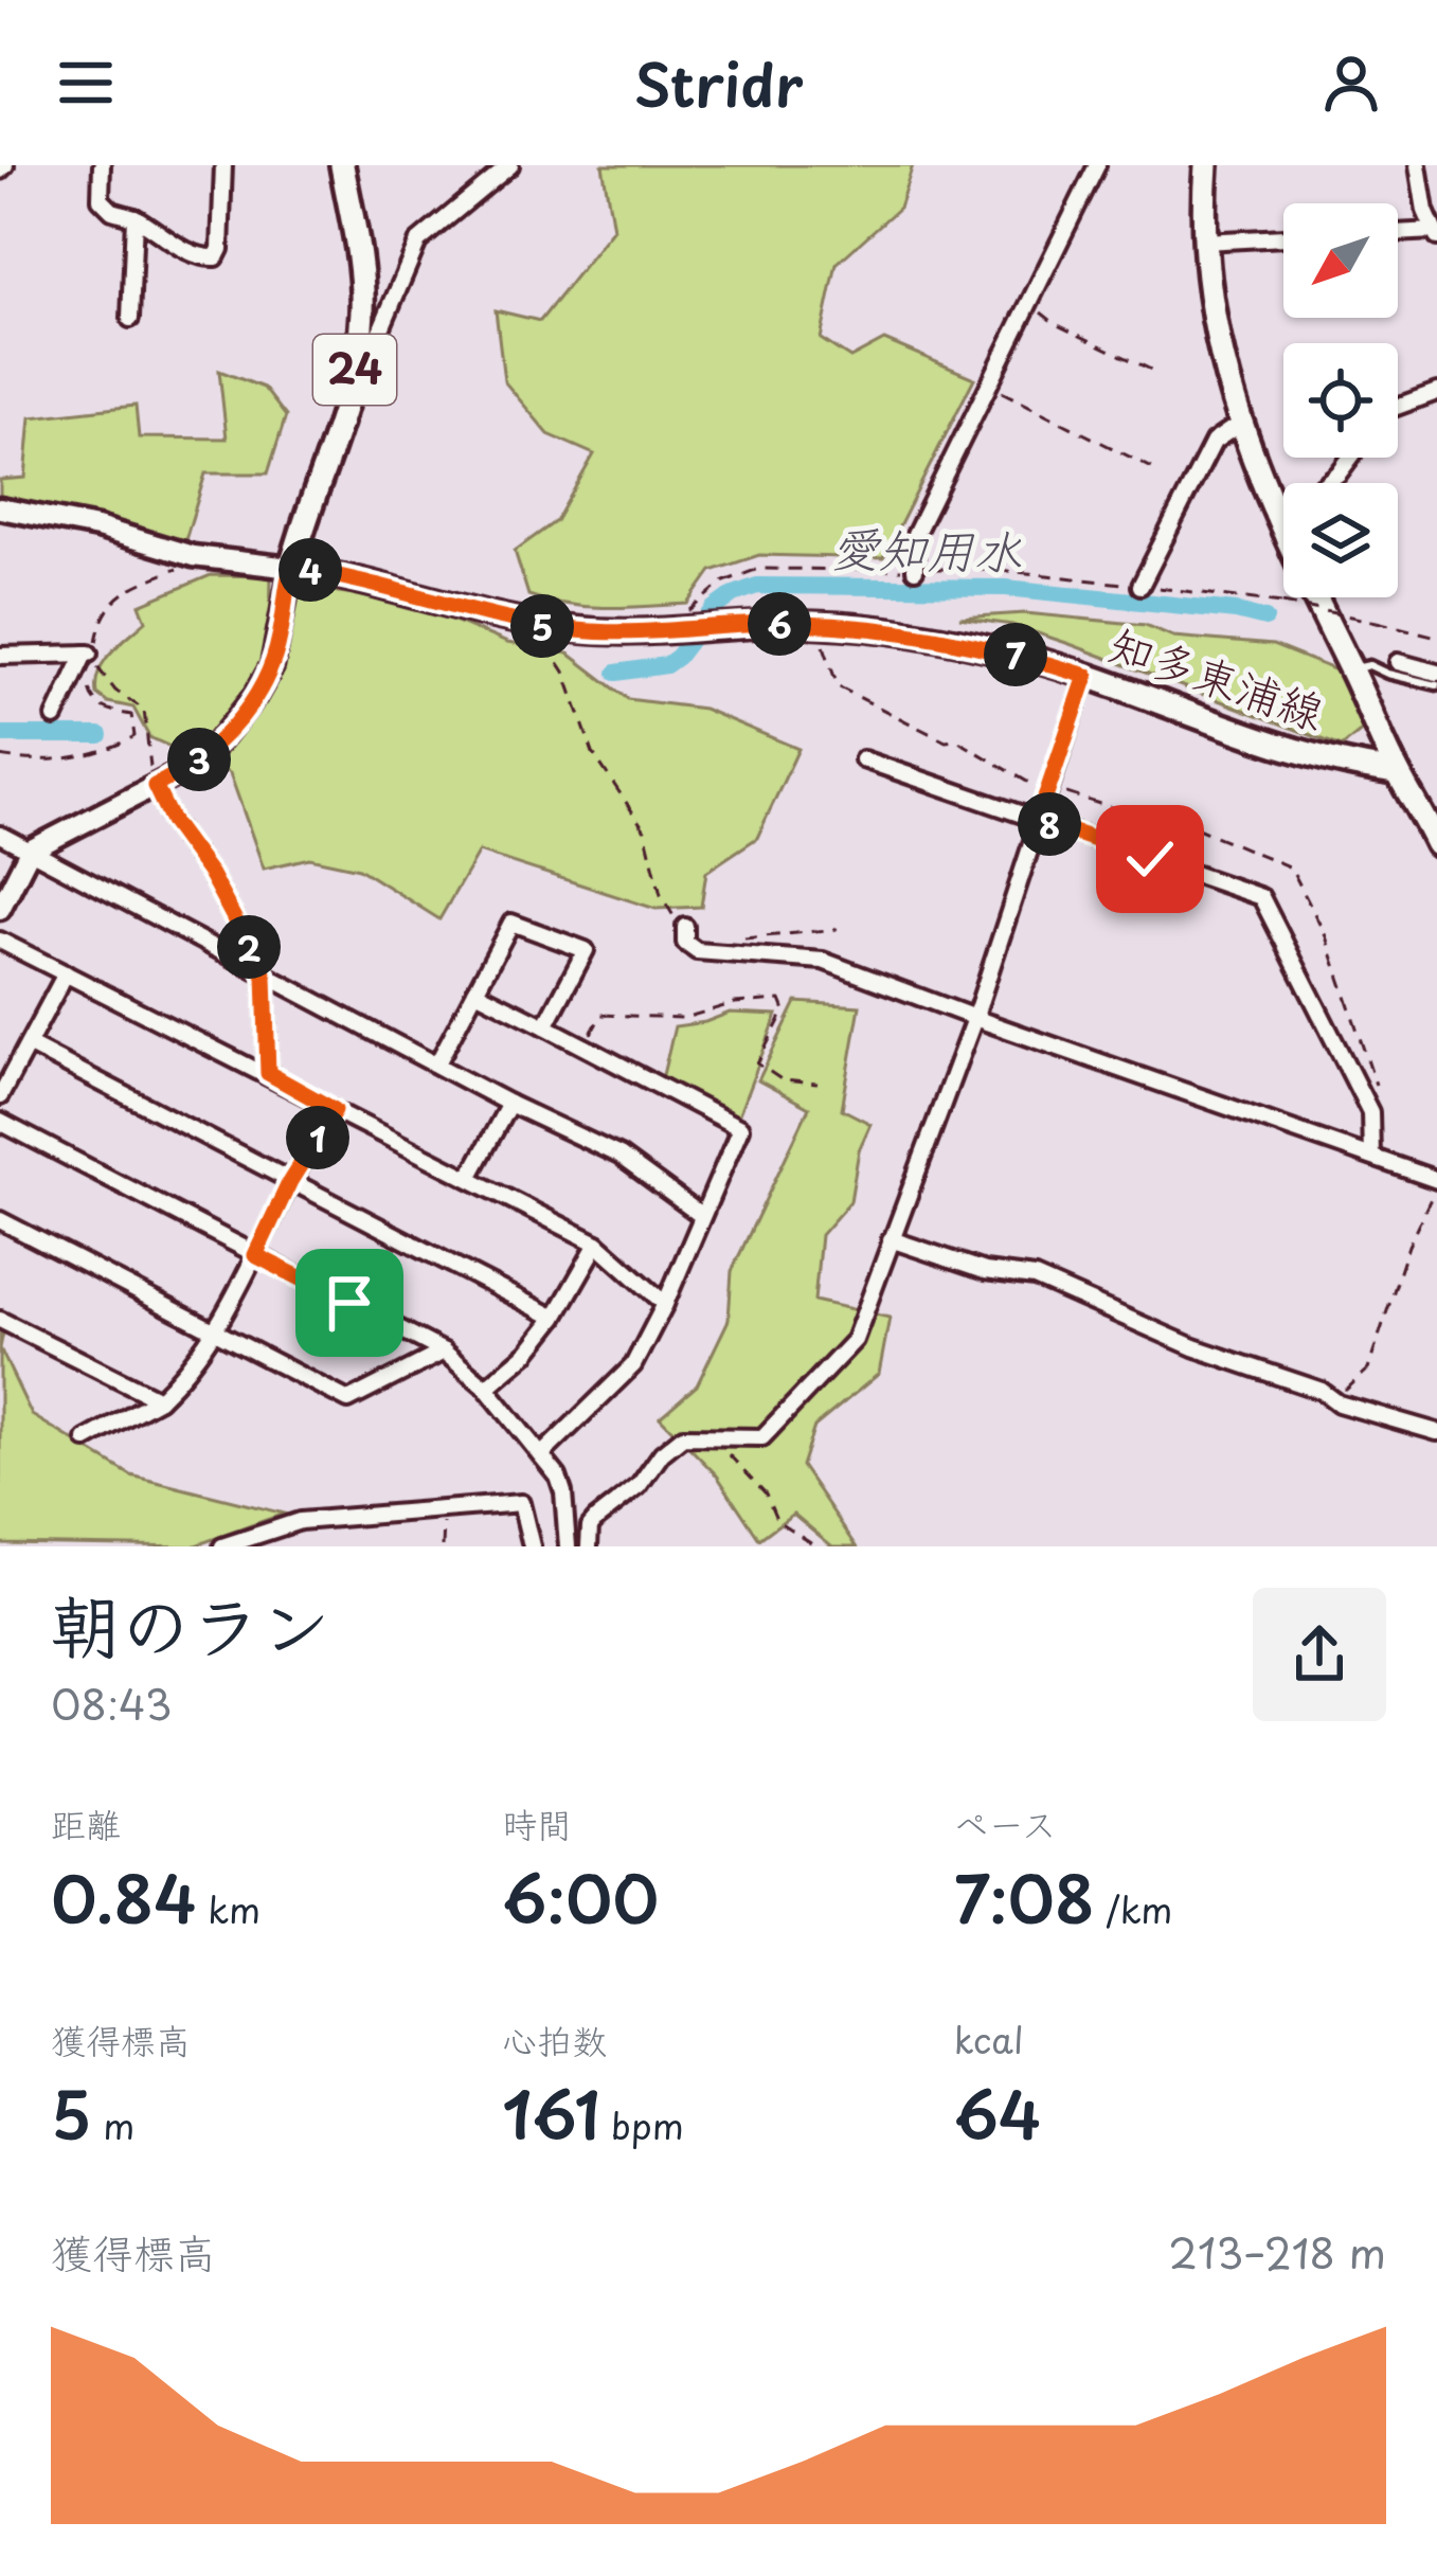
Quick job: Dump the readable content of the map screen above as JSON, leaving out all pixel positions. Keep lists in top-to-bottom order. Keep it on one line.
{"streets":{"main road":["24","知多東浦線"]},"crossings":[["24","知多東浦線"]],"water":["愛知用水"],"north":"bottom left","page":{"header":"Stridr","pins":["4","6","5","7","3","8","2","1"],"heading":["朝のラン","08:43"],"stats":[["距離","0.84 km"],["時間","6:00"],["ペース","7:08 /km"],["獲得標高","5 m"],["心拍数","161 bpm"],["kcal","64"]],"chart":["獲得標高","213–218 m"]}}
